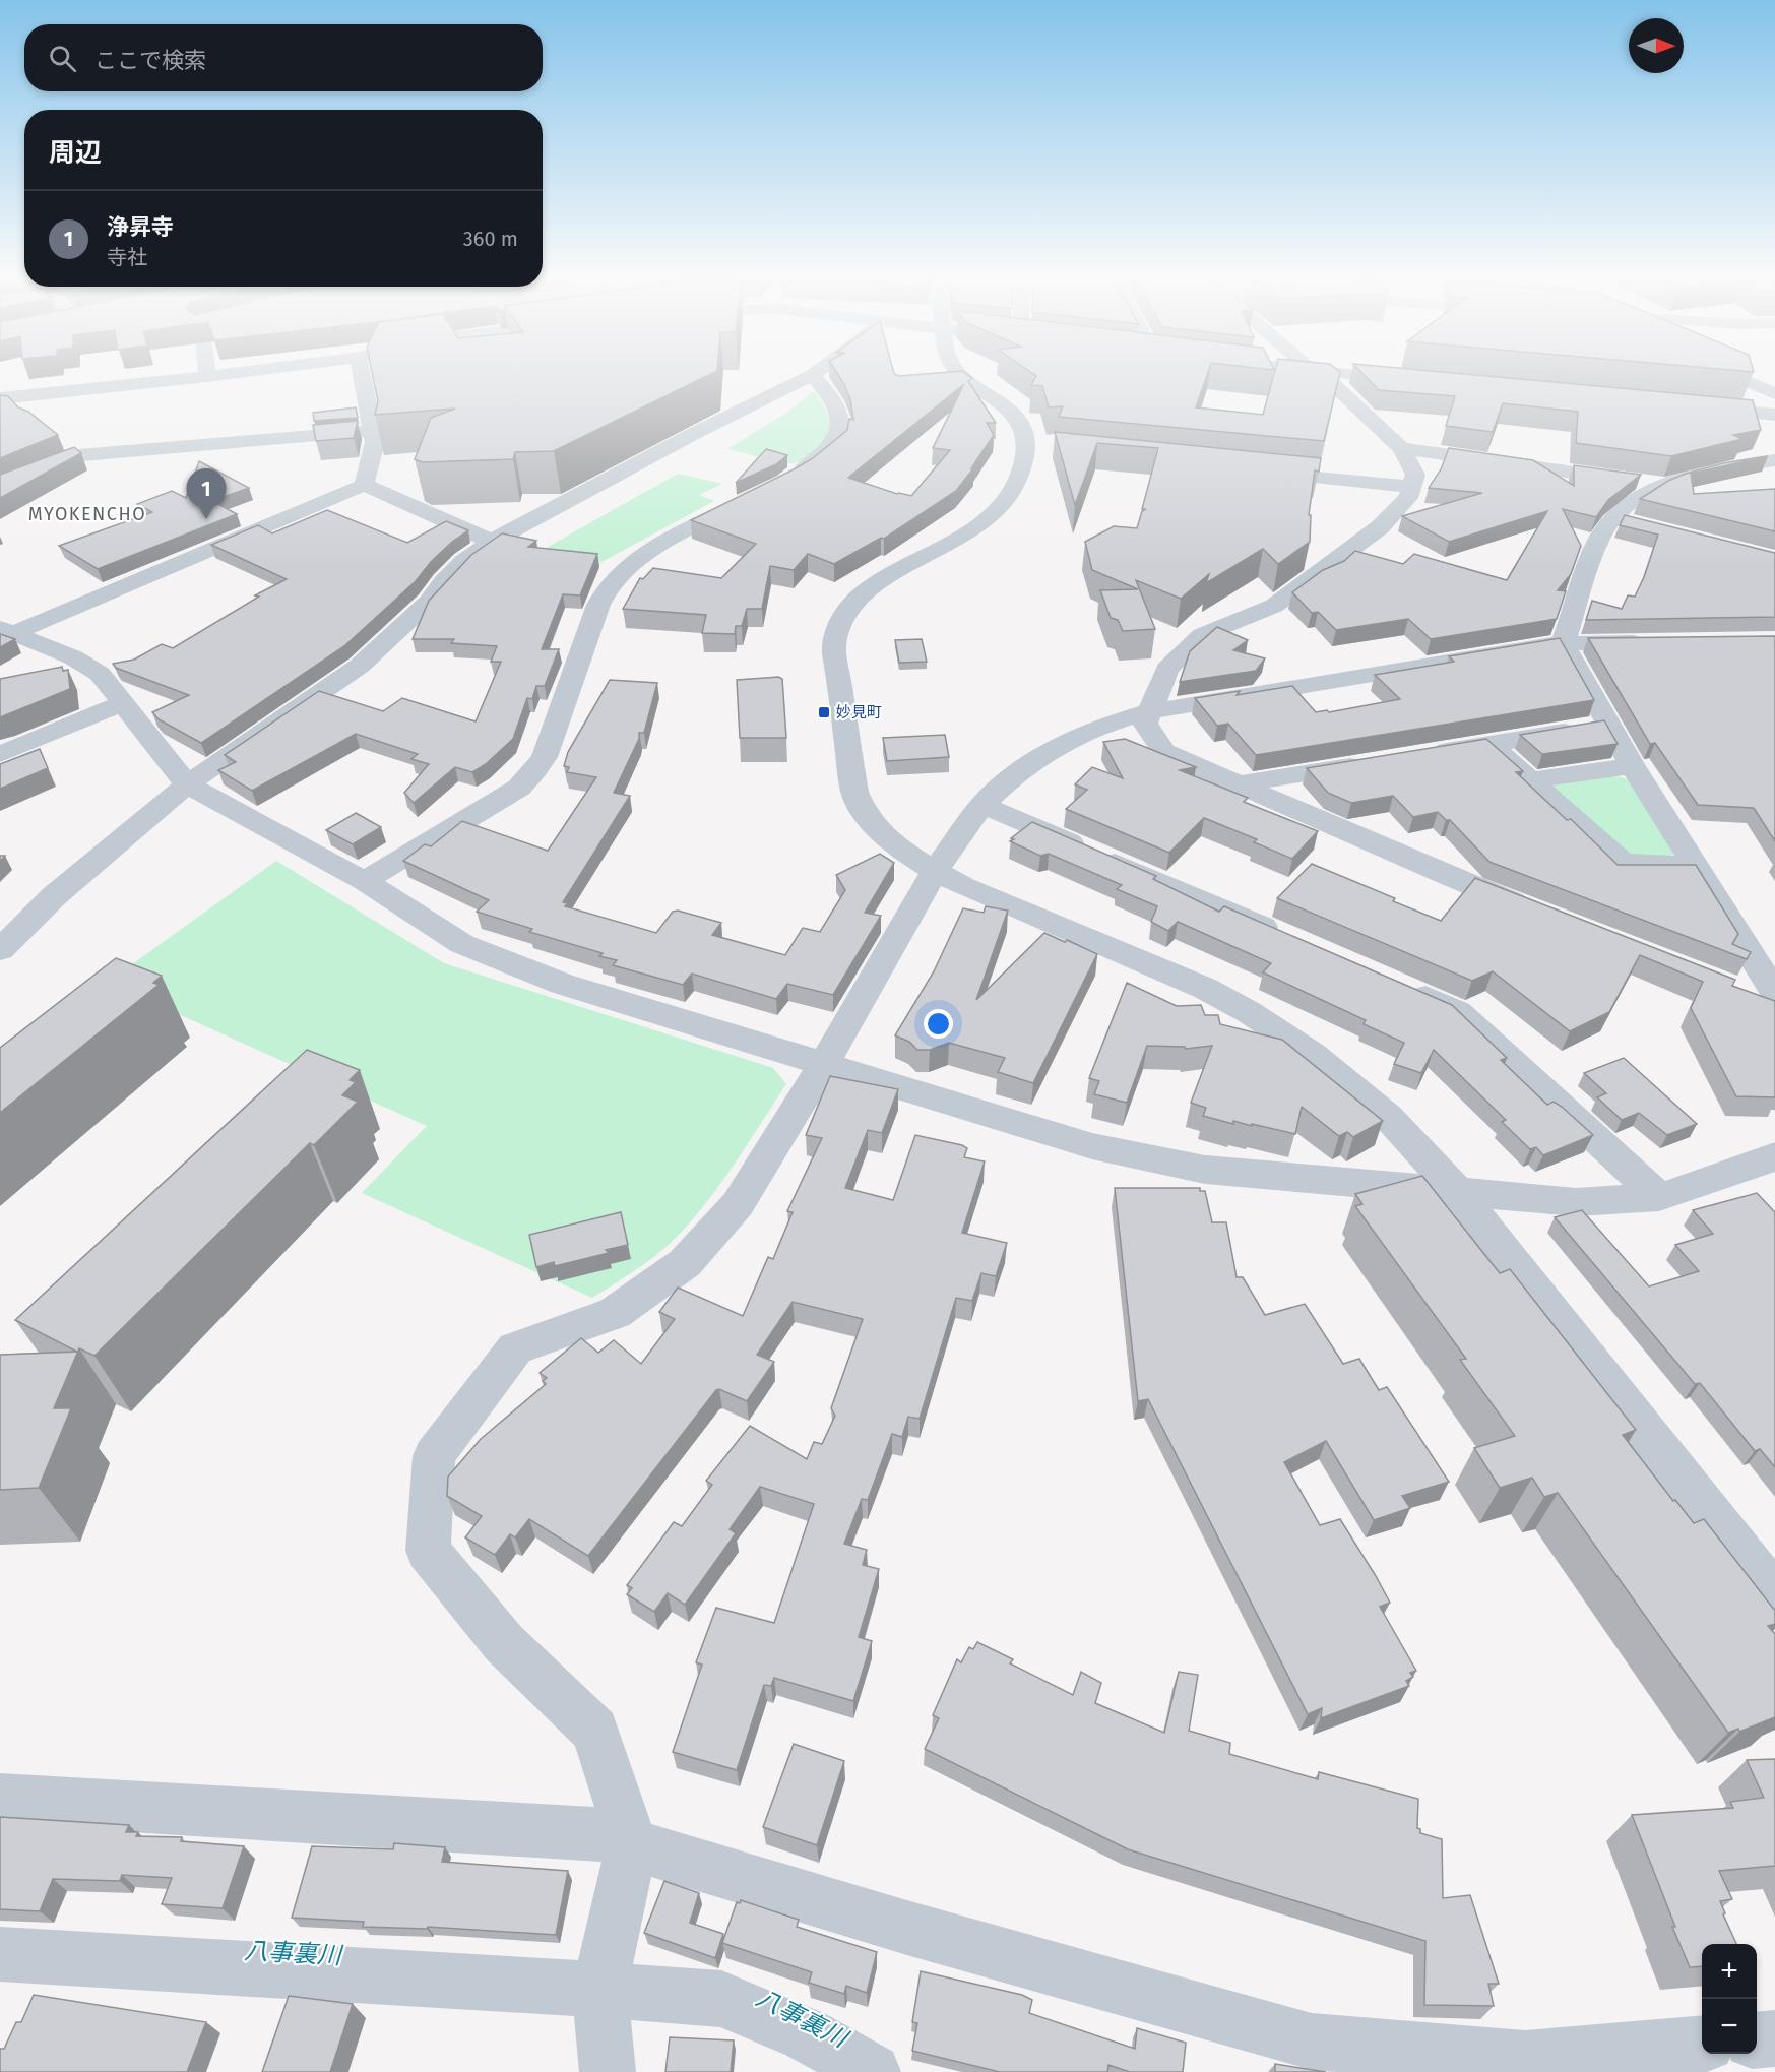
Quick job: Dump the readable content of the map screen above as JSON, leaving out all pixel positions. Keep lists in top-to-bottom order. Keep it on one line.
{"districts":["MYOKENCHO"],"water":["八事裏川"],"places":{"transit":["妙見町"]},"north":"right","page":{"search":"ここで検索","heading":"周辺","list":[{"mark":"1","name":"浄昇寺","note":"寺社","value":"360 m"}],"pins":"1","map_buttons":["+","−"]}}
